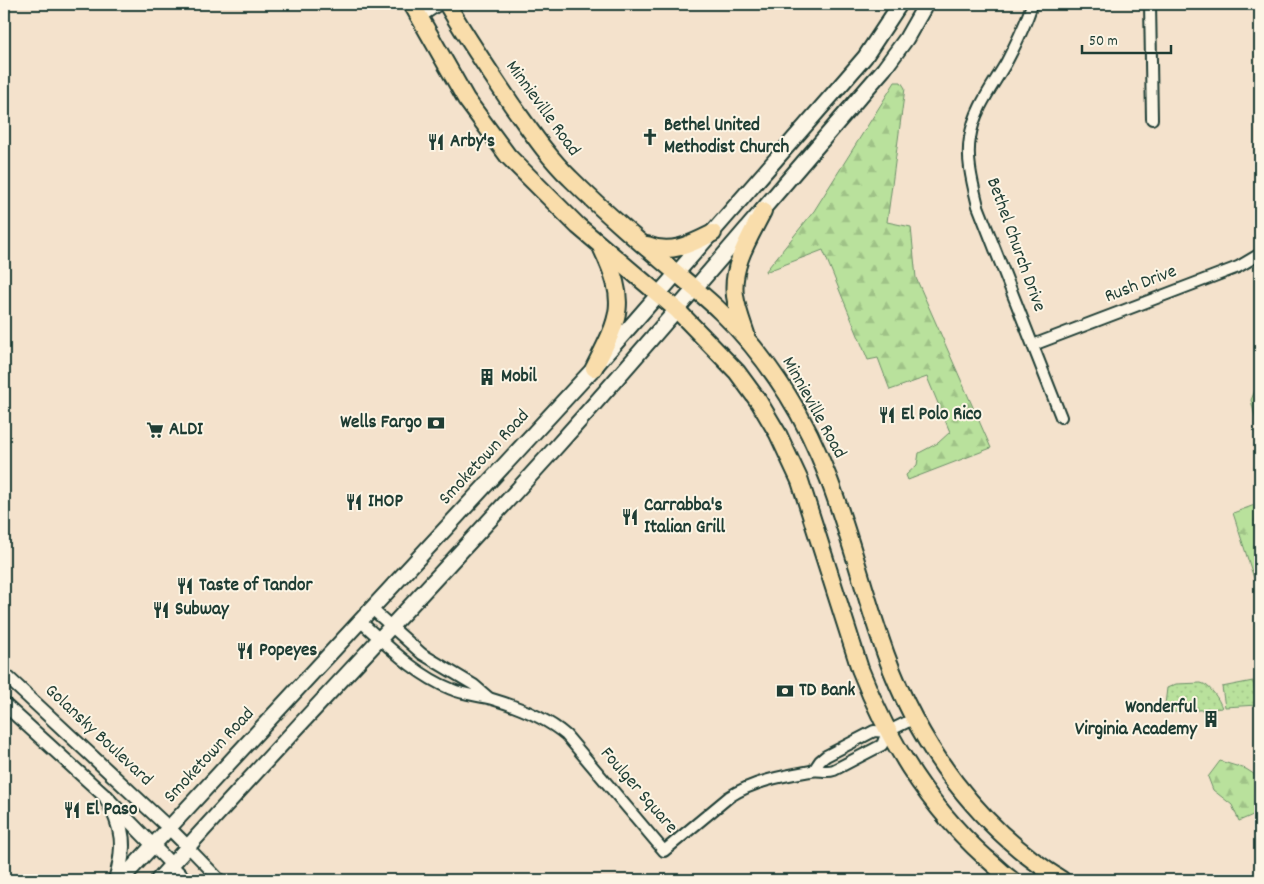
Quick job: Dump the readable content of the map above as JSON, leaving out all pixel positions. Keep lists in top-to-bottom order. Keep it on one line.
{"streets":{"main road":["Minnieville Road","Smoketown Road"],"street":["Bethel Church Drive","Rush Drive","Golansky Boulevard","Foulger Square"]},"crossings":[["Minnieville Road","Smoketown Road"],["Minnieville Road","Foulger Square"],["Bethel Church Drive","Rush Drive"],["Smoketown Road","Golansky Boulevard"],["Smoketown Road","Foulger Square"]],"places":{"church":["Bethel United Methodist Church"],"restaurant":["Arby's","El Polo Rico","IHOP","Carrabba's Italian Grill","Taste of Tandor","Subway","Popeyes","El Paso"],"building":["Mobil","Wonderful Virginia Academy"],"bank":["Wells Fargo","TD Bank"],"supermarket":["ALDI"]},"scale_bar":"50 m"}
